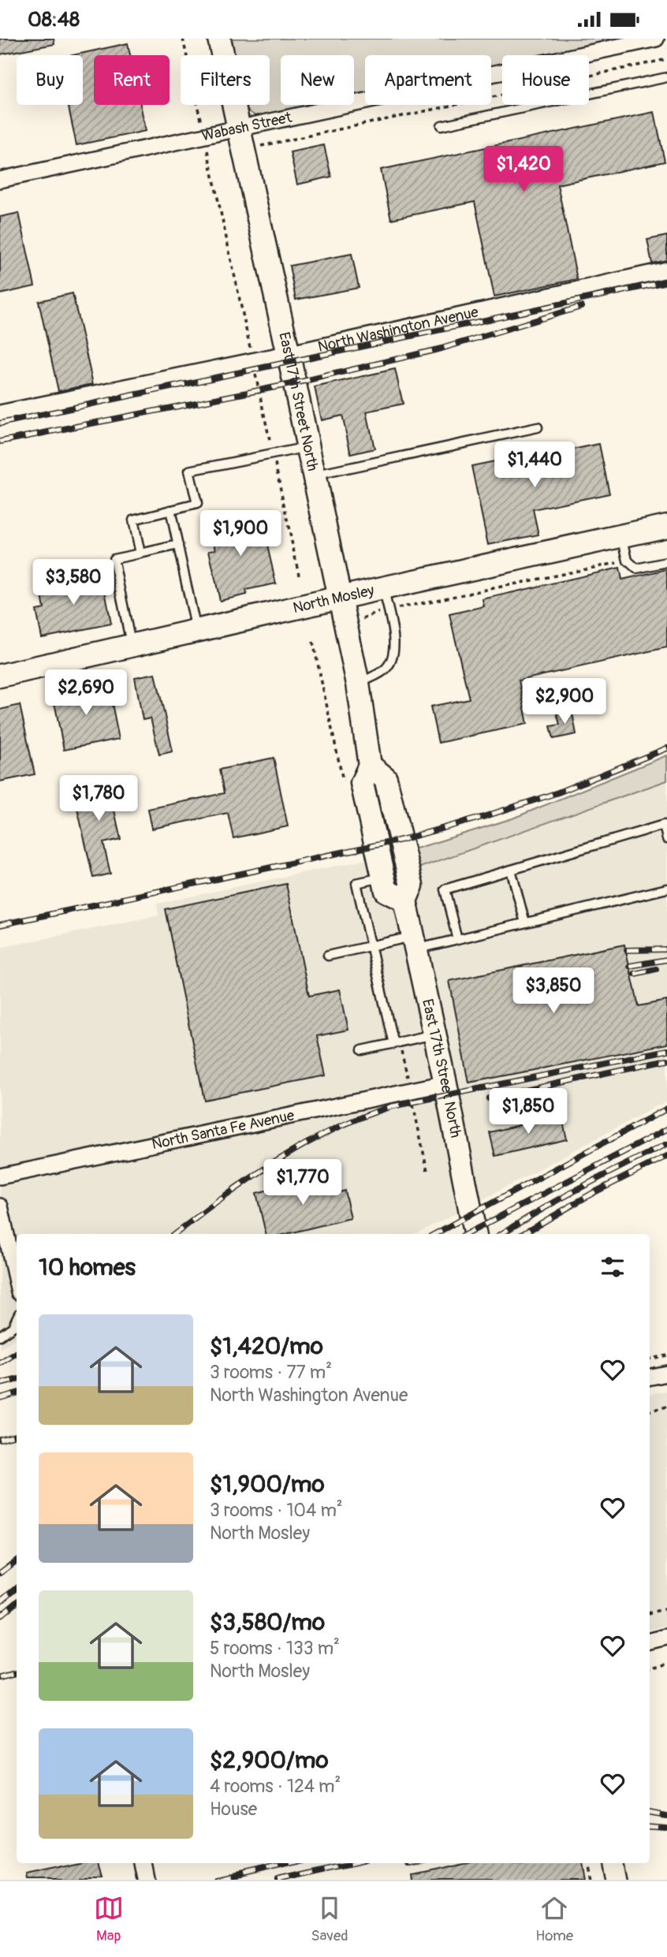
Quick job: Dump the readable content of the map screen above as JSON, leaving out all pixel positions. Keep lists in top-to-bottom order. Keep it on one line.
{"streets":{"street":["Wabash Street","North Washington Avenue","East 17th Street North","North Mosley","North Santa Fe Avenue"]},"crossings":[["Wabash Street","East 17th Street North"],["North Washington Avenue","East 17th Street North"],["East 17th Street North","North Mosley"],["East 17th Street North","North Santa Fe Avenue"]],"page":{"status":"08:48","chip":["Buy","Rent","Filters","New","Apartment","House"],"price":["$1,420","$1,440","$1,900","$3,580","$2,690","$2,900","$1,780","$3,850","$1,850","$1,770"],"heading":"10 homes","list":[{"name":"$1,420/mo","note":"3 rooms · 77 m² · North Washington Avenue"},{"name":"$1,900/mo","note":"3 rooms · 104 m² · North Mosley"},{"name":"$3,580/mo","note":"5 rooms · 133 m² · North Mosley"},{"name":"$2,900/mo","note":"4 rooms · 124 m² · House"}],"tabs":["Map","Saved","Home"]}}
